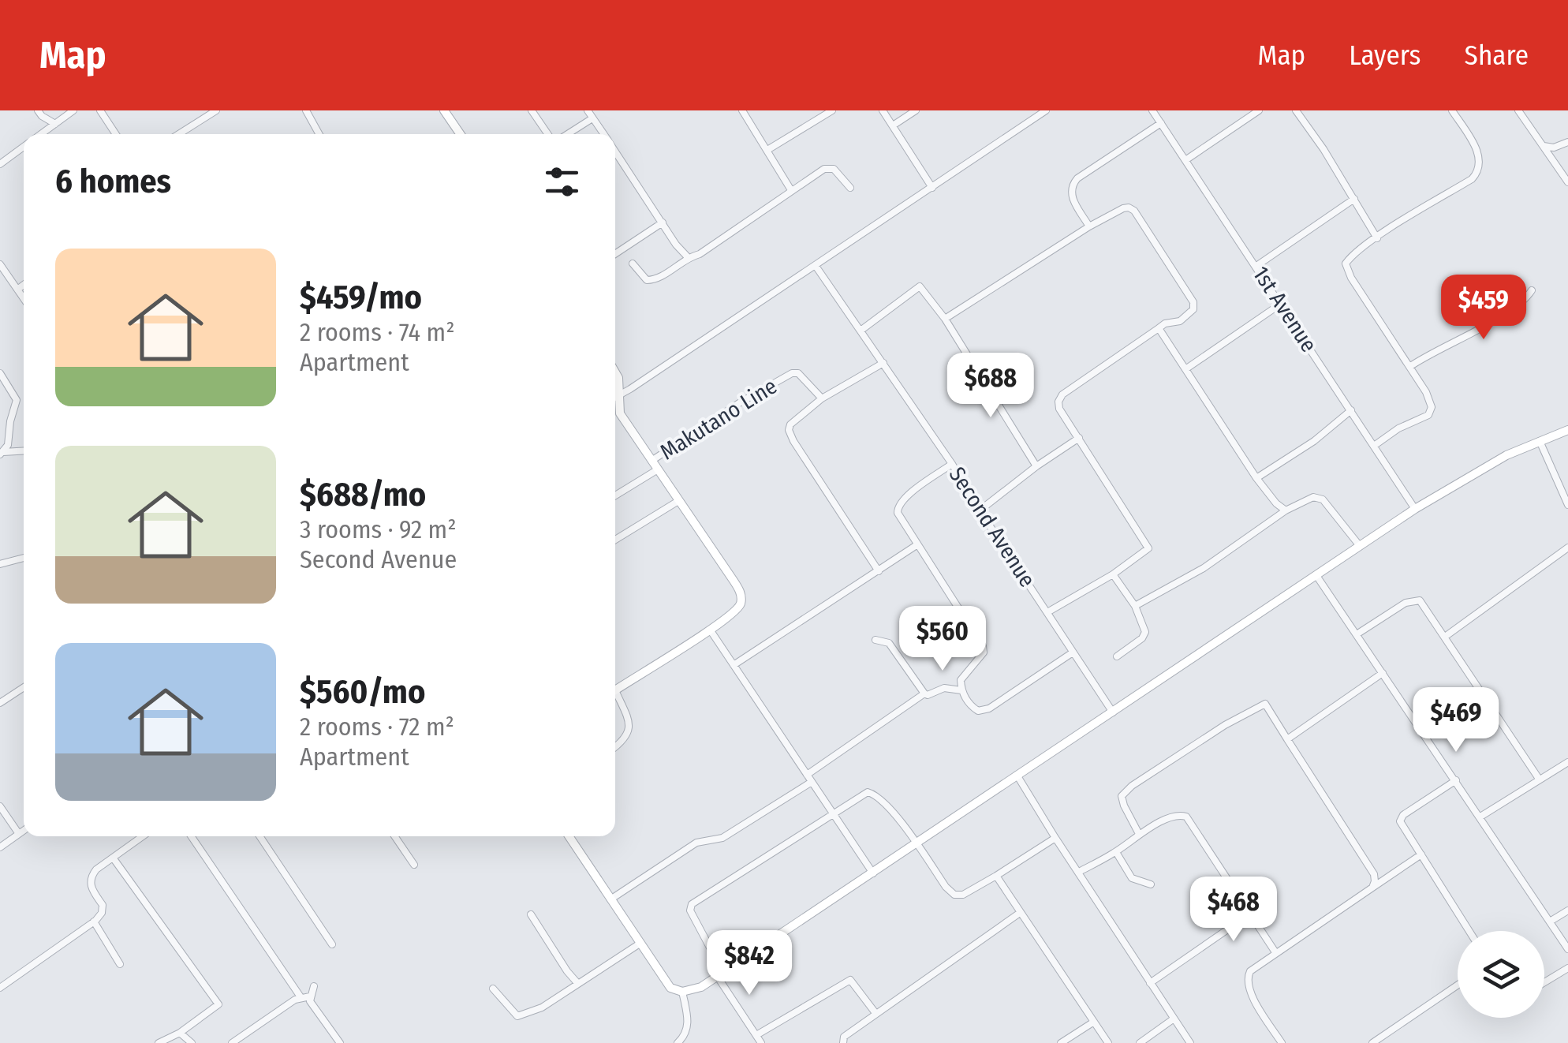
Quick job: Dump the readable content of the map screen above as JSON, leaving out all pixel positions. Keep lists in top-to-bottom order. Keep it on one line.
{"streets":{"street":["1st Avenue","Makutano Line","Second Avenue"]},"page":{"header":"Map","nav":["Map","Layers","Share"],"heading":"6 homes","list":[{"name":"$459/mo","note":"2 rooms · 74 m² · Apartment"},{"name":"$688/mo","note":"3 rooms · 92 m² · Second Avenue"},{"name":"$560/mo","note":"2 rooms · 72 m² · Apartment"}],"price":["$459","$688","$560","$469","$468","$842"]}}
